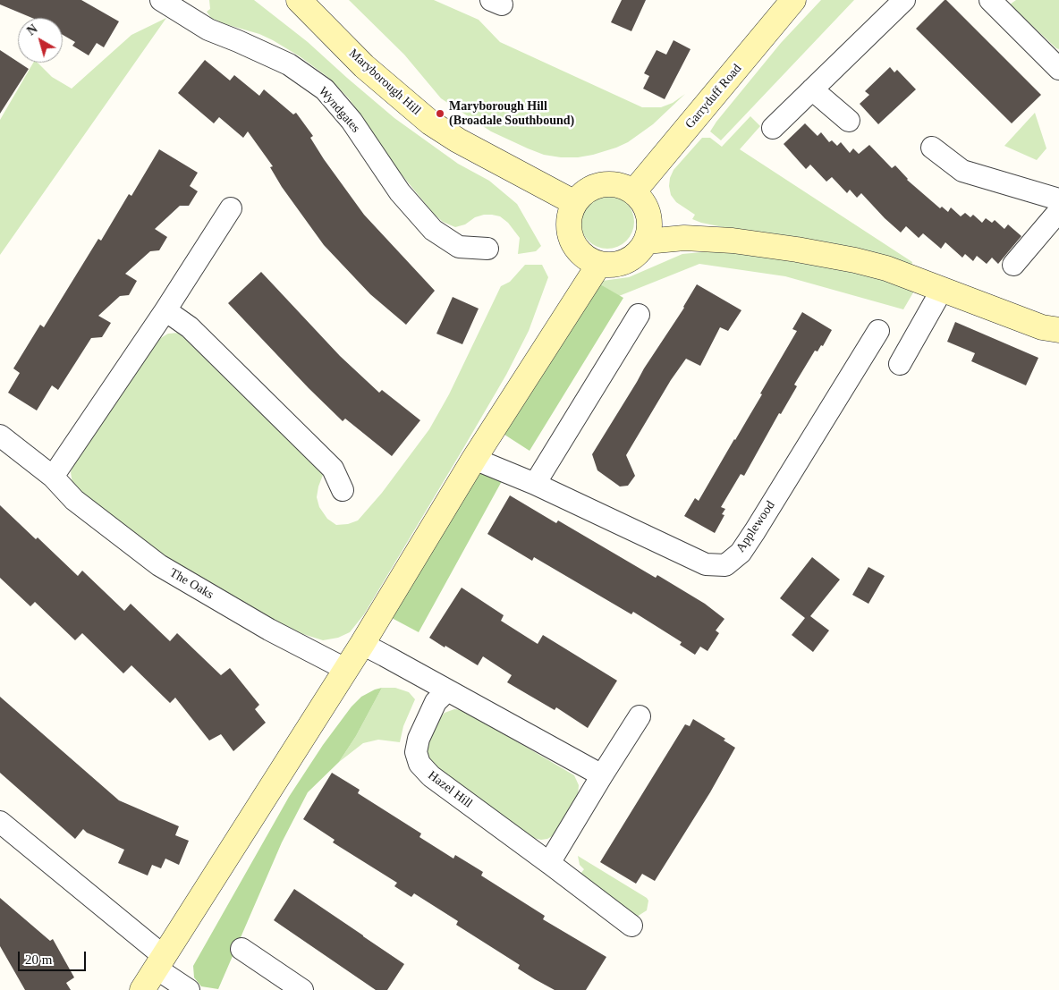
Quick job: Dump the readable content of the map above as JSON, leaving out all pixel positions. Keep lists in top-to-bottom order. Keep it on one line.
{"streets":{"street":["Maryborough Hill","Garryduff Road","Wyndgates","Applewood","The Oaks","Hazel Hill"]},"crossings":[["Maryborough Hill","Garryduff Road"]],"places":["Maryborough Hill (Broadale Southbound)"],"scale_bar":"20 m","north":"top left"}
